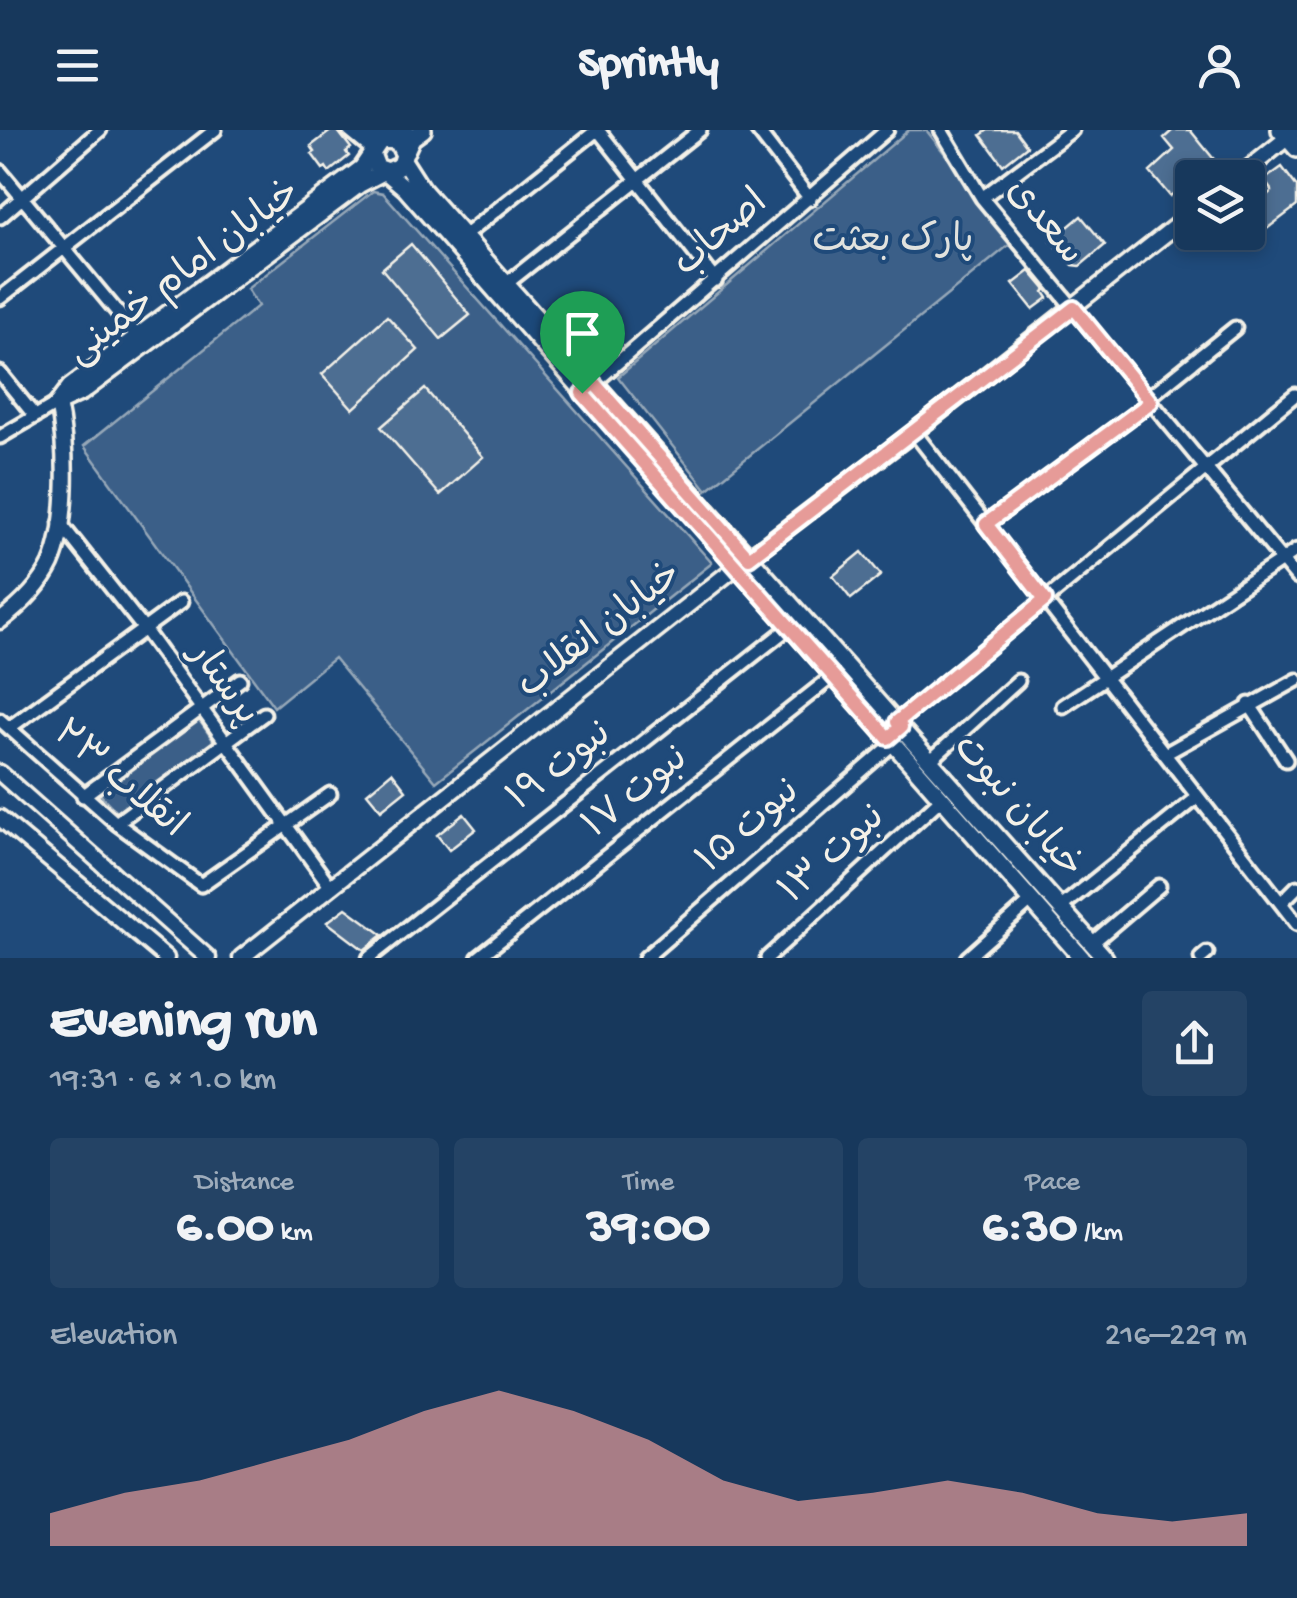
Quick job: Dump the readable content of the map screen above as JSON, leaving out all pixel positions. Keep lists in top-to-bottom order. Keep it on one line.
{"streets":{"main road":["خیابان امام خمینی","خیابان نبوت"],"street":["سعدی","اصحاب","خیابان انقلاب","پرستار","نبوت ۱۹","انقلاب ۲۳","نبوت ۱۷","نبوت ۱۵","نبوت ۱۳"]},"crossings":[["سعدی","خیابان انقلاب"],["سعدی","نبوت ۱۵"],["اصحاب","خیابان نبوت"],["خیابان امام خمینی","خیابان نبوت"],["خیابان انقلاب","پرستار"],["خیابان انقلاب","خیابان نبوت"],["پرستار","انقلاب ۲۳"],["نبوت ۱۹","خیابان نبوت"],["نبوت ۱۷","خیابان نبوت"],["خیابان نبوت","نبوت ۱۵"],["خیابان نبوت","نبوت ۱۳"]],"parks":["پارک بعثت"],"page":{"header":"Sprintly","heading":["Evening run","19:31 · 6 × 1.0 km"],"stats":[["Distance","6.00 km"],["Time","39:00"],["Pace","6:30 /km"]],"chart":["Elevation","216–229 m"]}}
